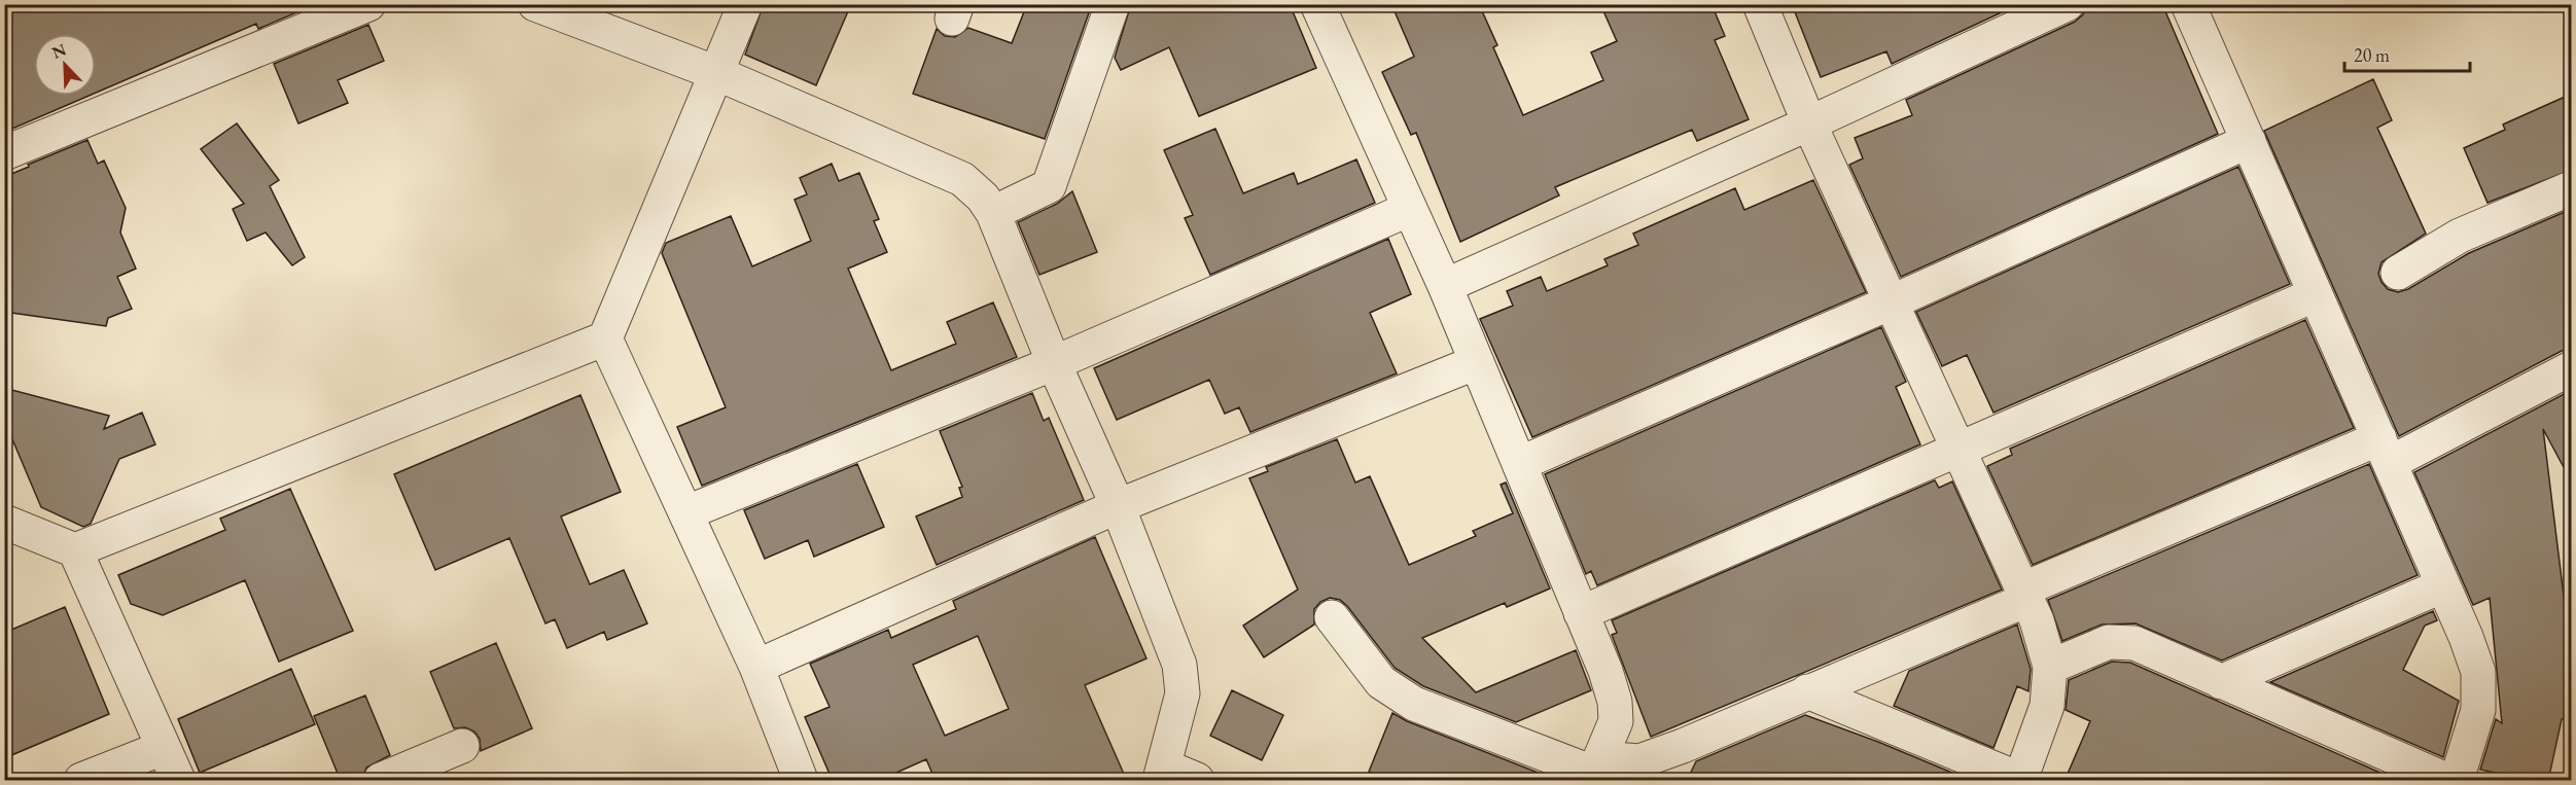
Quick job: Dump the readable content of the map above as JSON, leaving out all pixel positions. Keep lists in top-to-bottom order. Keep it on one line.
{"scale_bar":"20 m","north":"top left"}
